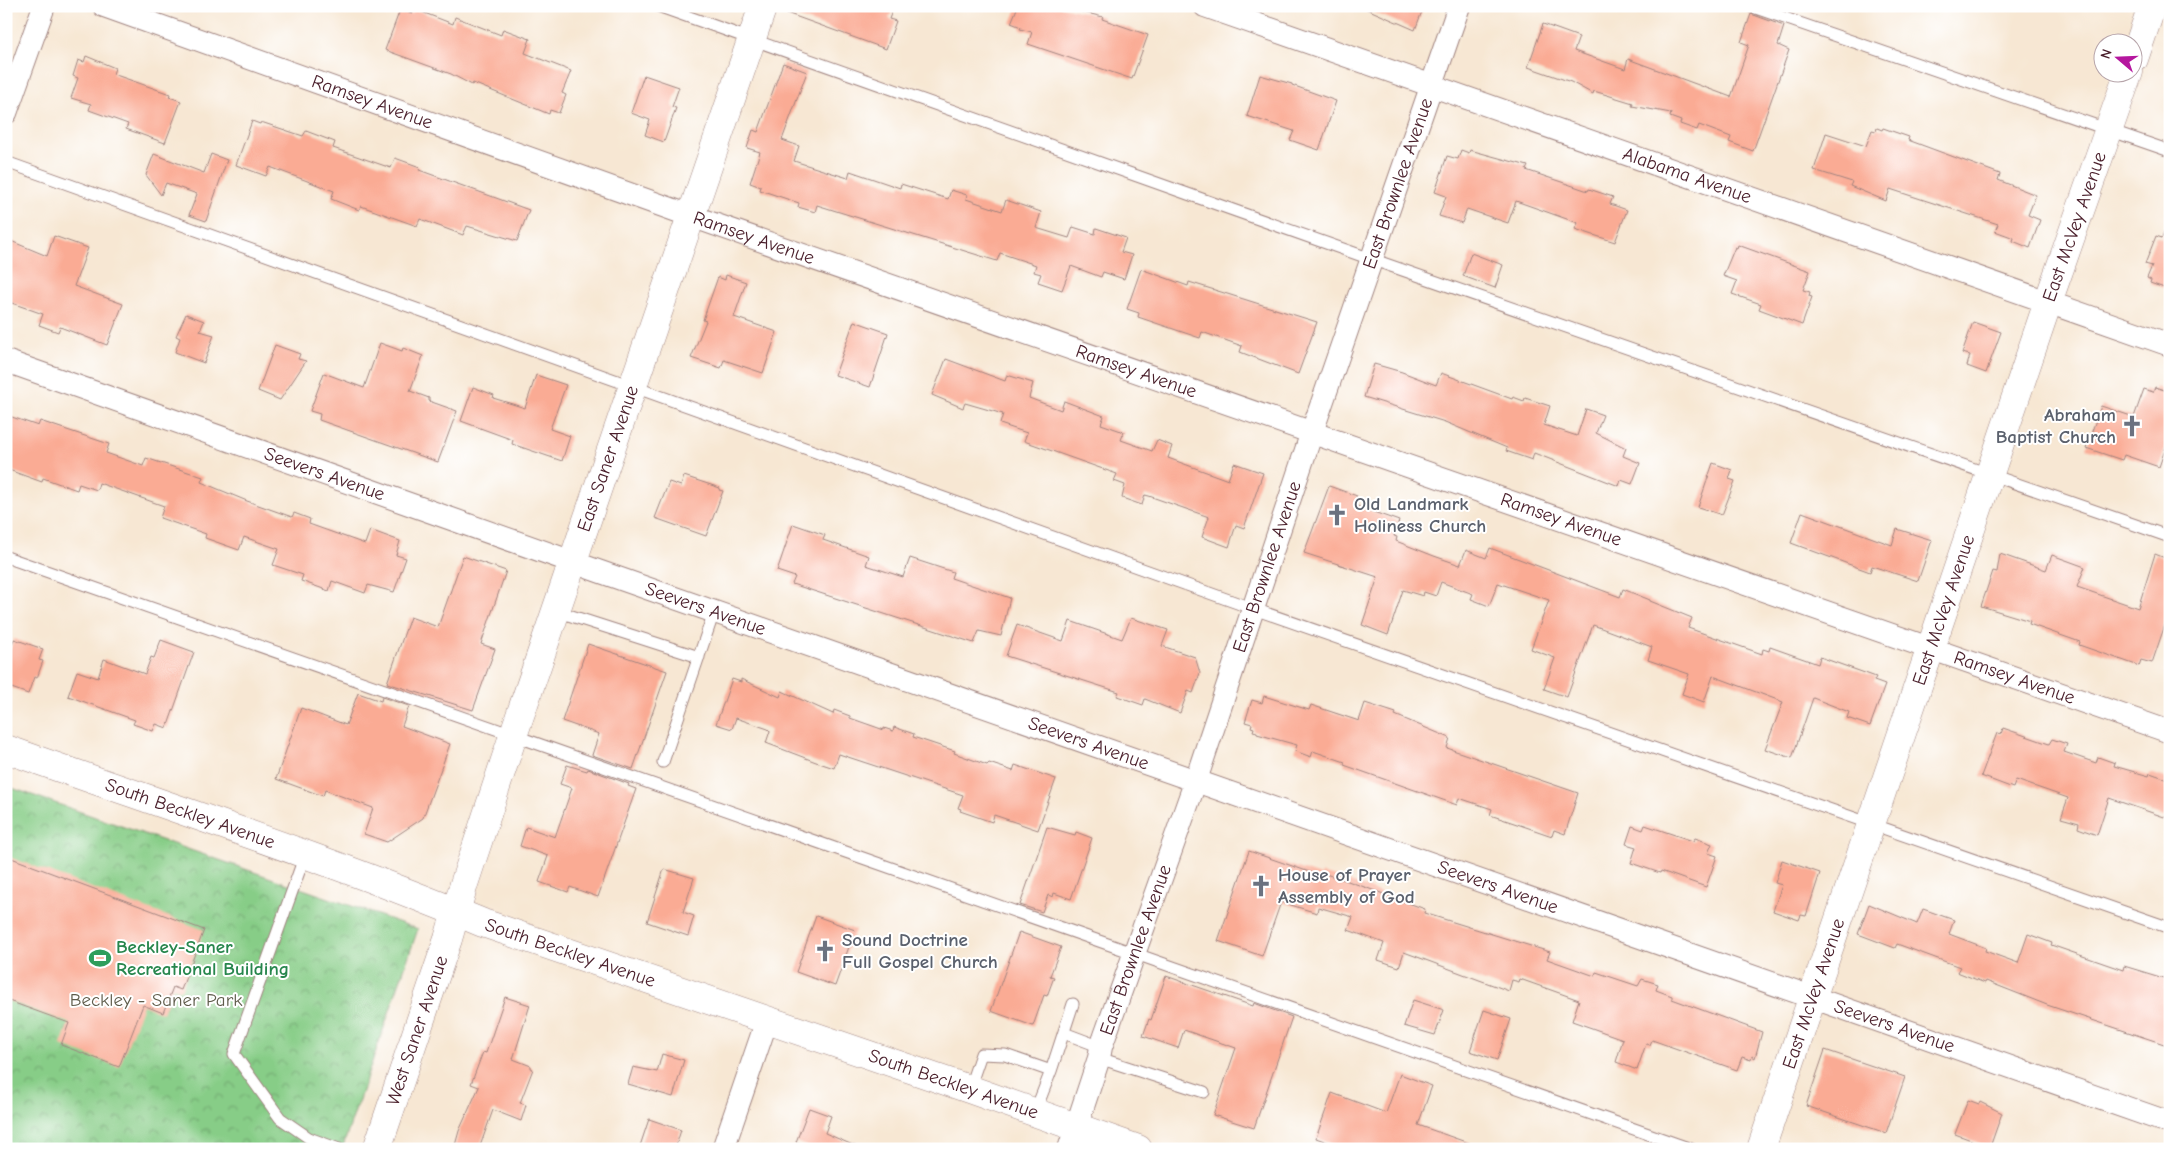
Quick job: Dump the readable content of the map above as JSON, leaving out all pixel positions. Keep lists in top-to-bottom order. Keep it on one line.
{"streets":{"street":["Ramsey Avenue","Alabama Avenue","East Brownlee Avenue","East McVey Avenue","East Saner Avenue","Seevers Avenue","South Beckley Avenue","West Saner Avenue"]},"crossings":[["Ramsey Avenue","East Brownlee Avenue"],["Ramsey Avenue","East McVey Avenue"],["Ramsey Avenue","East Saner Avenue"],["Alabama Avenue","East Brownlee Avenue"],["Alabama Avenue","East McVey Avenue"],["East Brownlee Avenue","Seevers Avenue"],["East Brownlee Avenue","South Beckley Avenue"],["East McVey Avenue","Seevers Avenue"],["East Saner Avenue","Seevers Avenue"],["East Saner Avenue","South Beckley Avenue"],["East Saner Avenue","West Saner Avenue"],["South Beckley Avenue","West Saner Avenue"]],"parks":["Beckley - Saner Park"],"places":{"church":["Abraham Baptist Church","Old Landmark Holiness Church","House of Prayer Assembly of God","Sound Doctrine Full Gospel Church"],"sports":["Beckley-Saner Recreational Building"]},"north":"left"}
